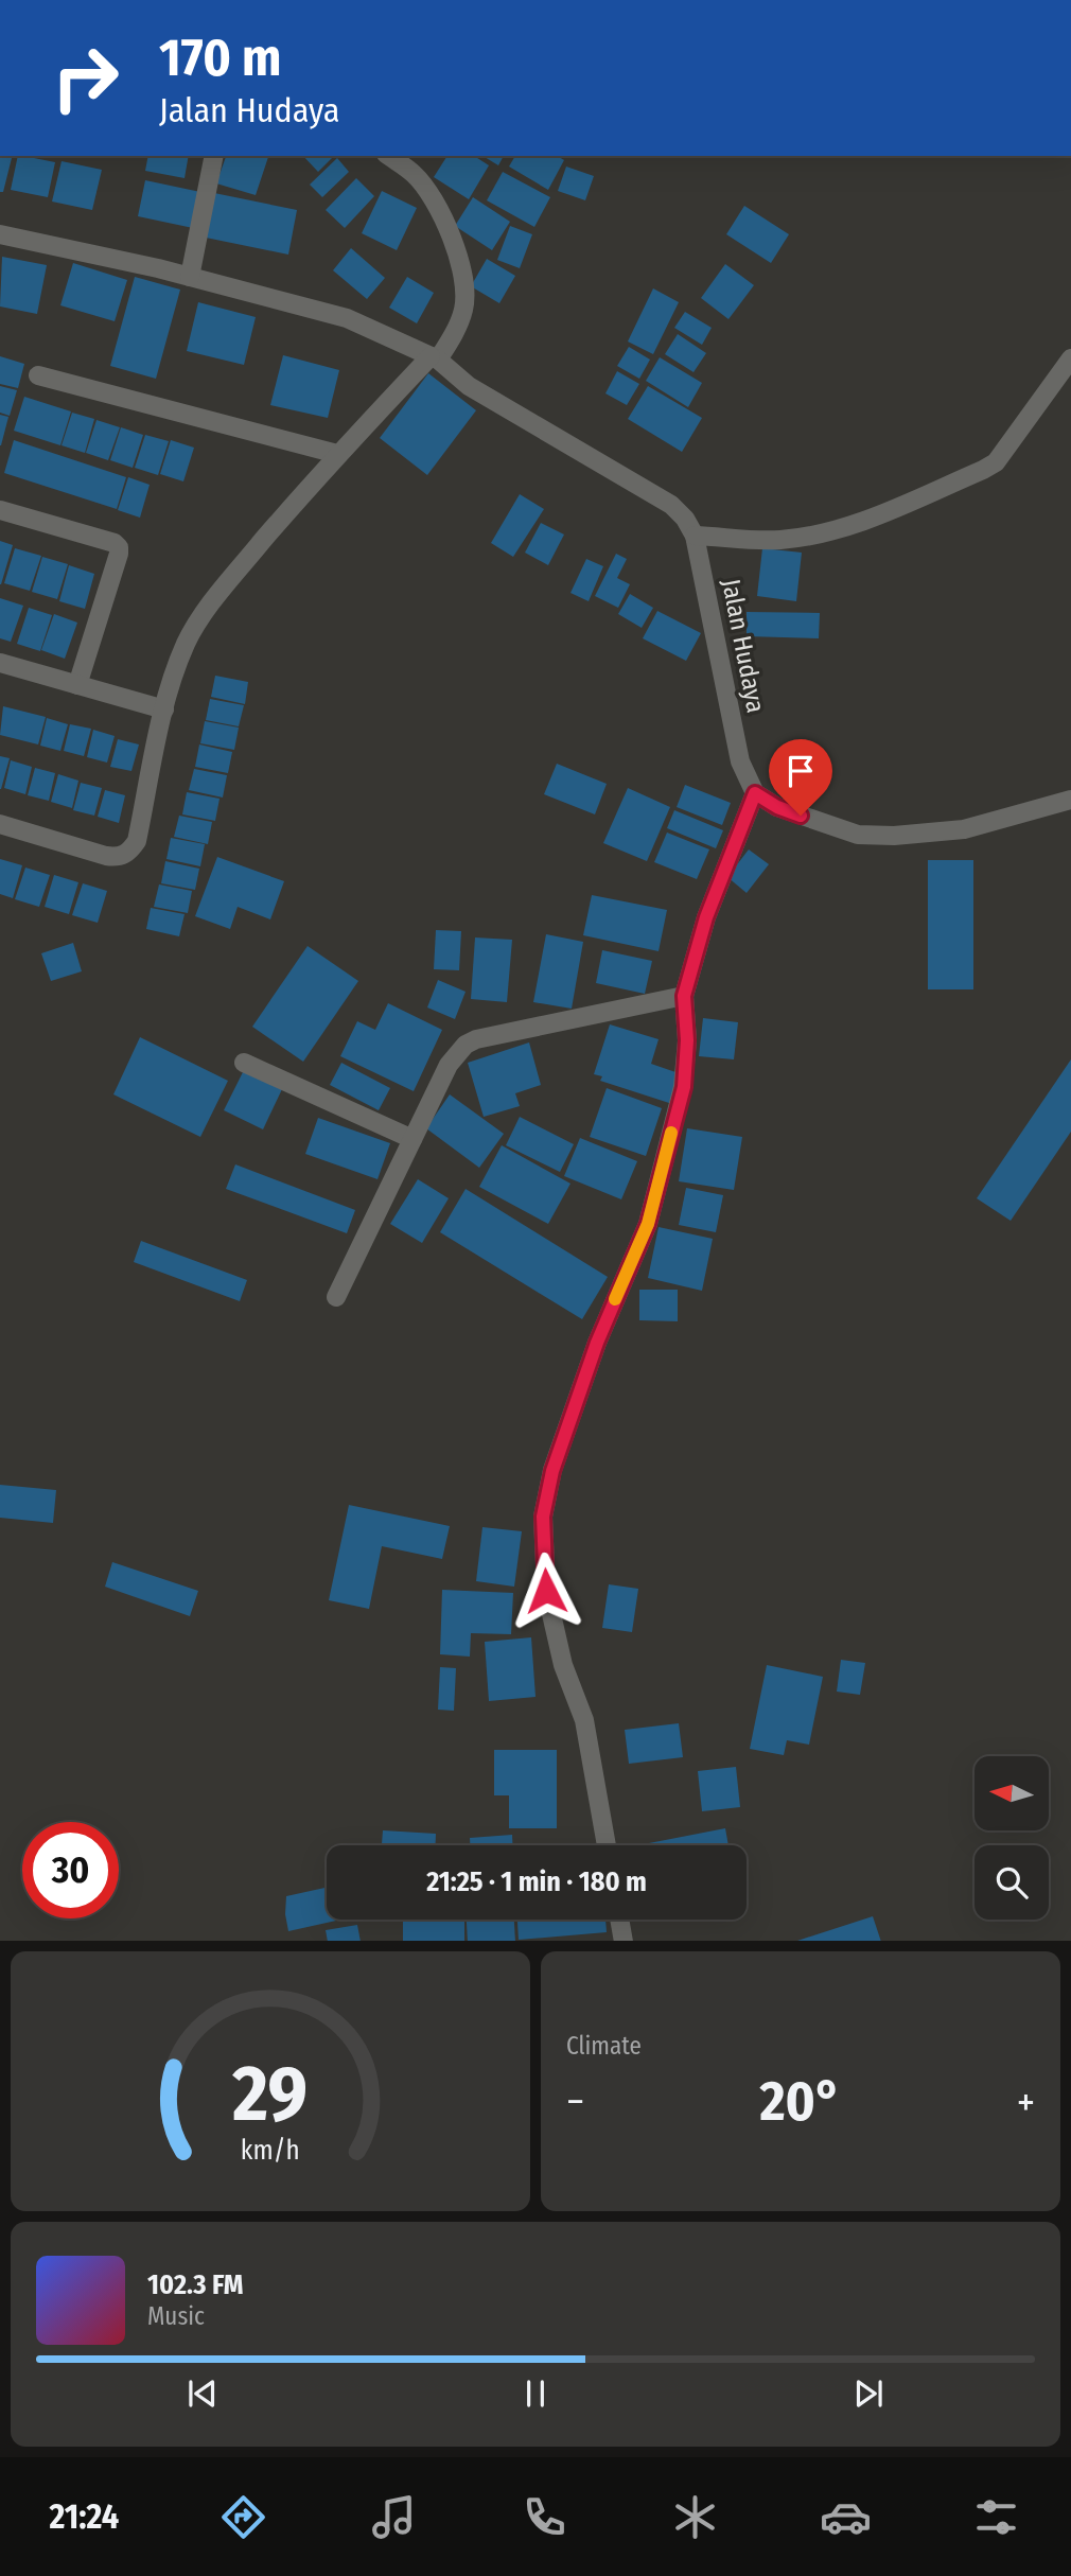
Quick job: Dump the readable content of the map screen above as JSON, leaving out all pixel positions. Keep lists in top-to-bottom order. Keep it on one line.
{"streets":{"street":["Jalan Hudaya"]},"north":"left","page":{"turn":["170 m","Jalan Hudaya"],"limit":"30","trip":"21:25 · 1 min · 180 m","tile":"Climate","heat":["−","20°","+"],"song":["102.3 FM","Music"],"tabs":"21:24","gauge":["29","km/h"]}}
